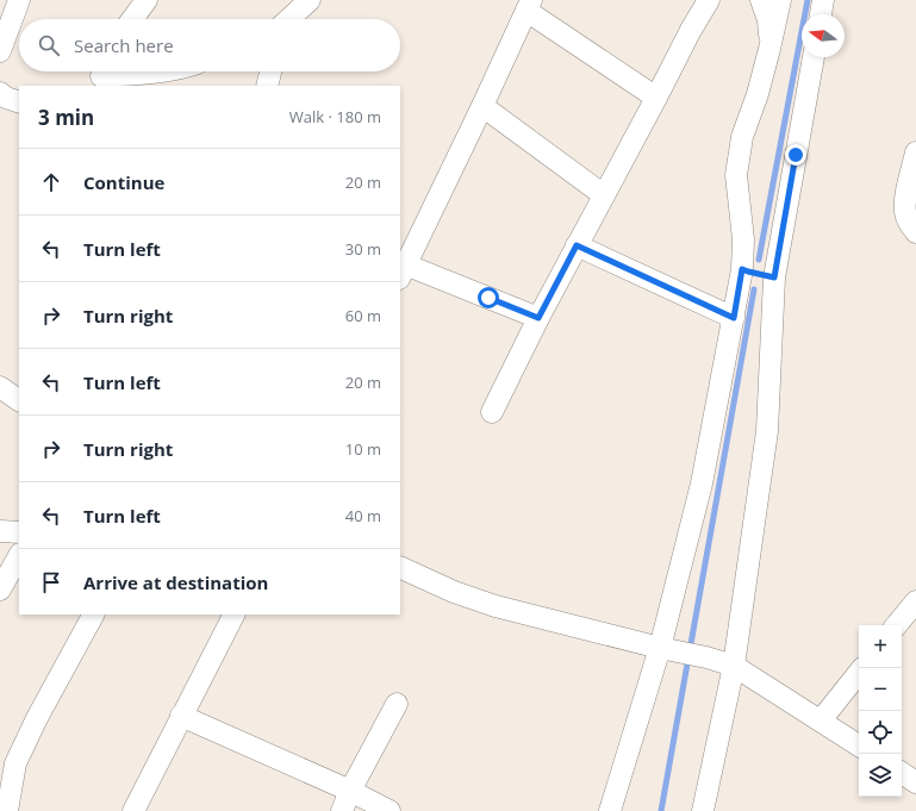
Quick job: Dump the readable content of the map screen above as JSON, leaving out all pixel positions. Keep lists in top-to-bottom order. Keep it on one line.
{"north":"left","page":{"search":"Search here","heading":["3 min","Walk · 180 m"],"list":[["Continue","20 m"],["Turn left","30 m"],["Turn right","60 m"],["Turn left","20 m"],["Turn right","10 m"],["Turn left","40 m"],"Arrive at destination"],"map_buttons":["+","−"]}}
